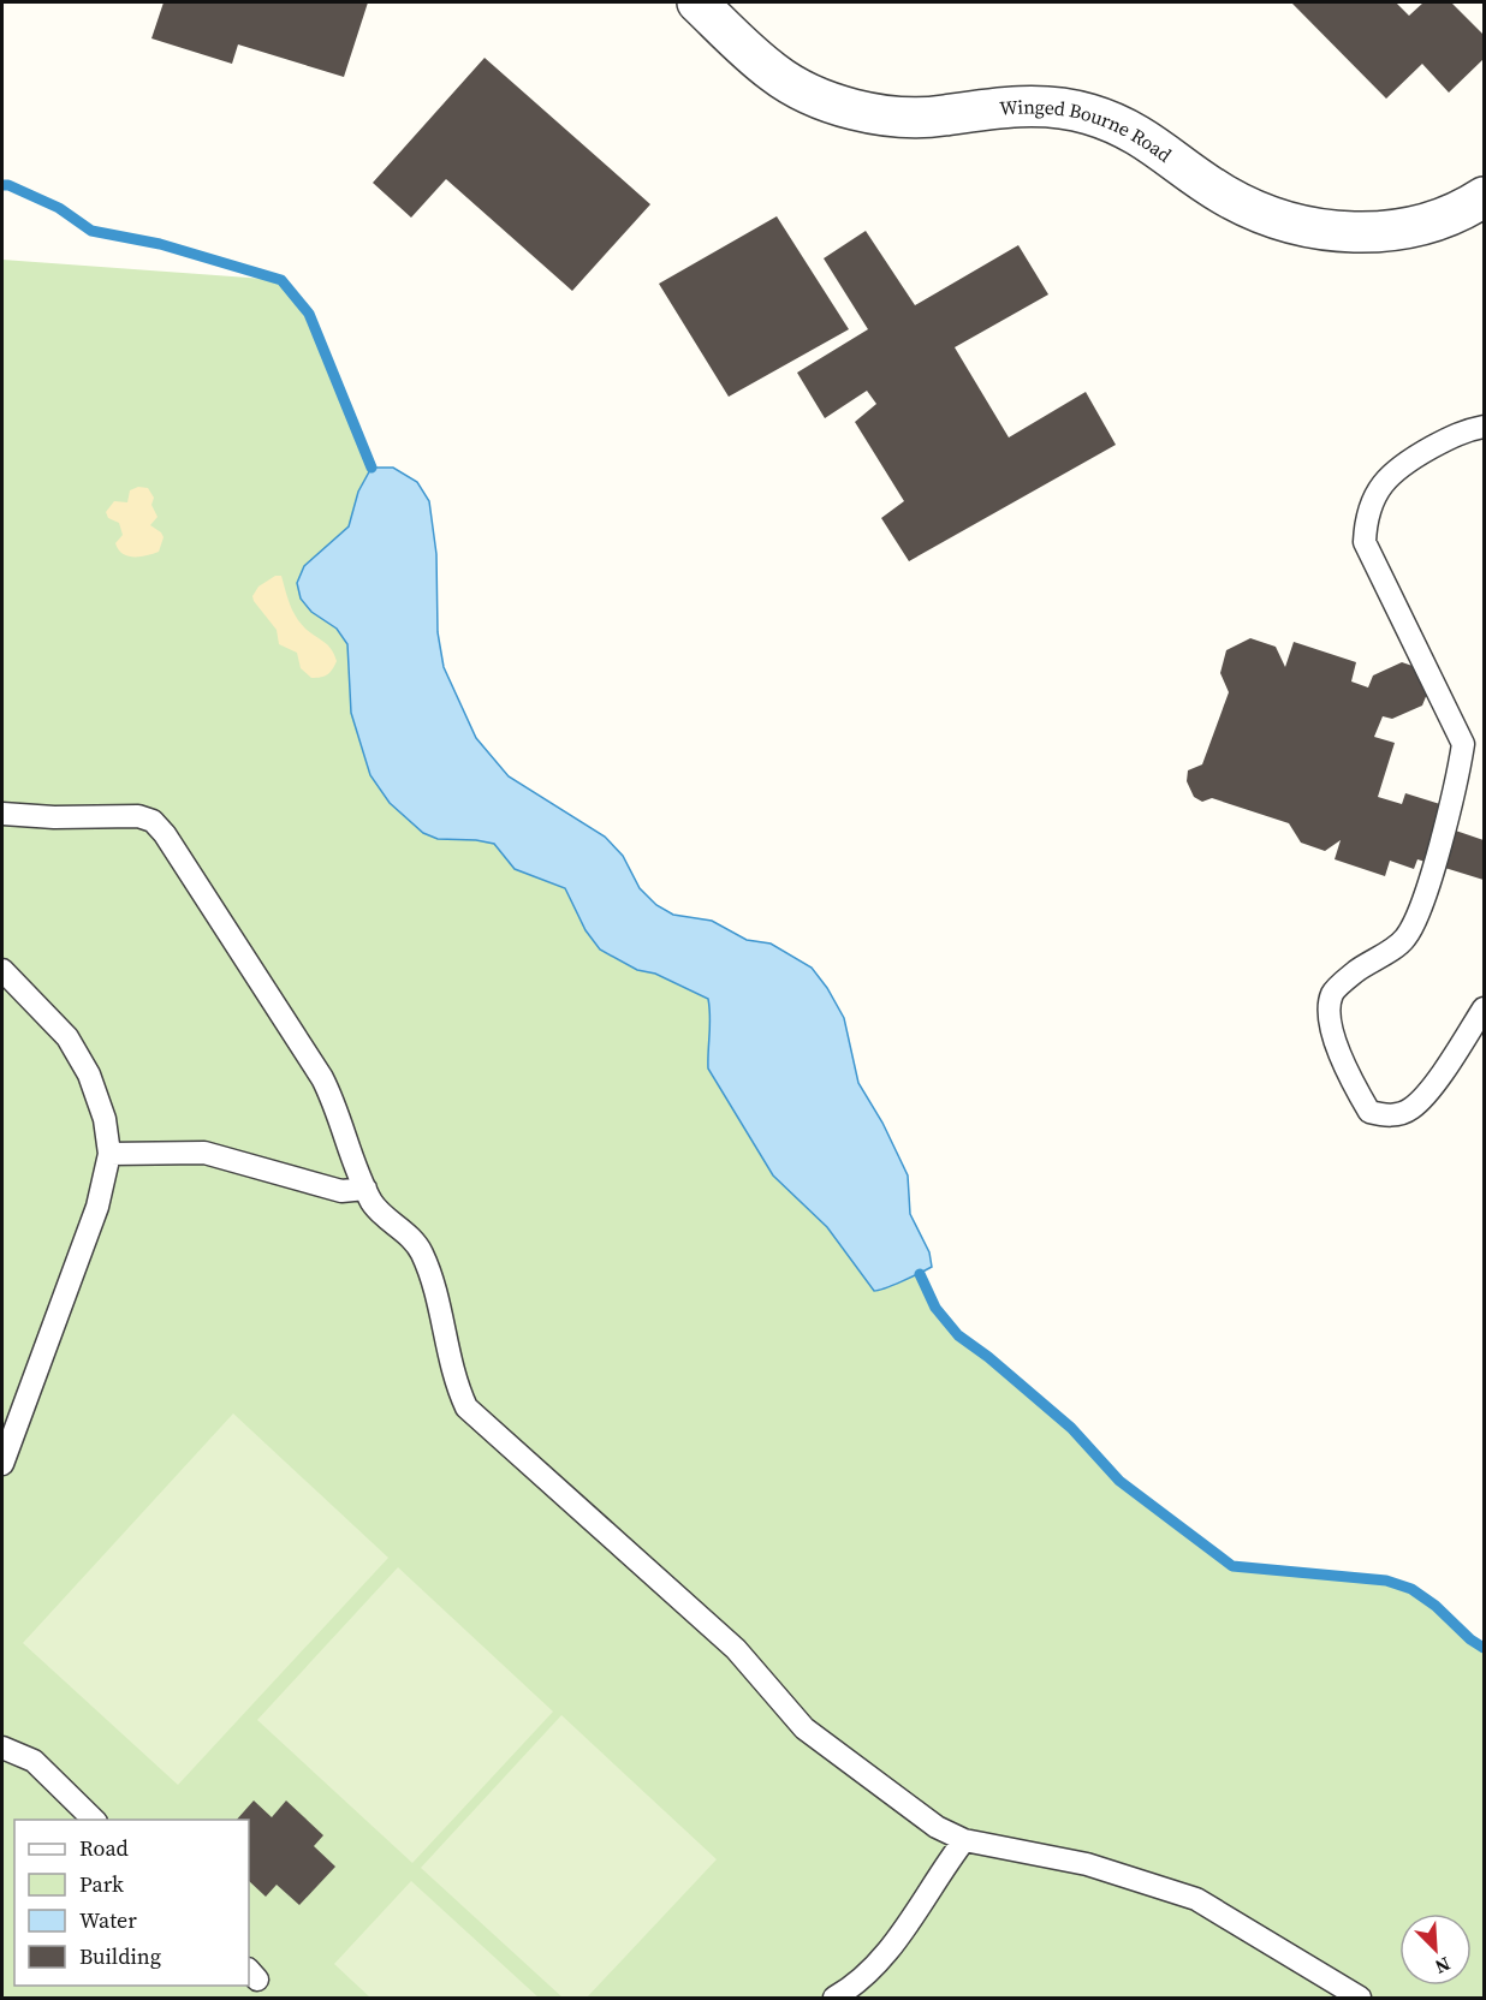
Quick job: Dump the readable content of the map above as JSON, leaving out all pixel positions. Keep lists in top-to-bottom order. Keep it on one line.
{"streets":{"street":["Winged Bourne Road"]},"legend":["Road","Park","Water","Building"],"north":"bottom right"}
